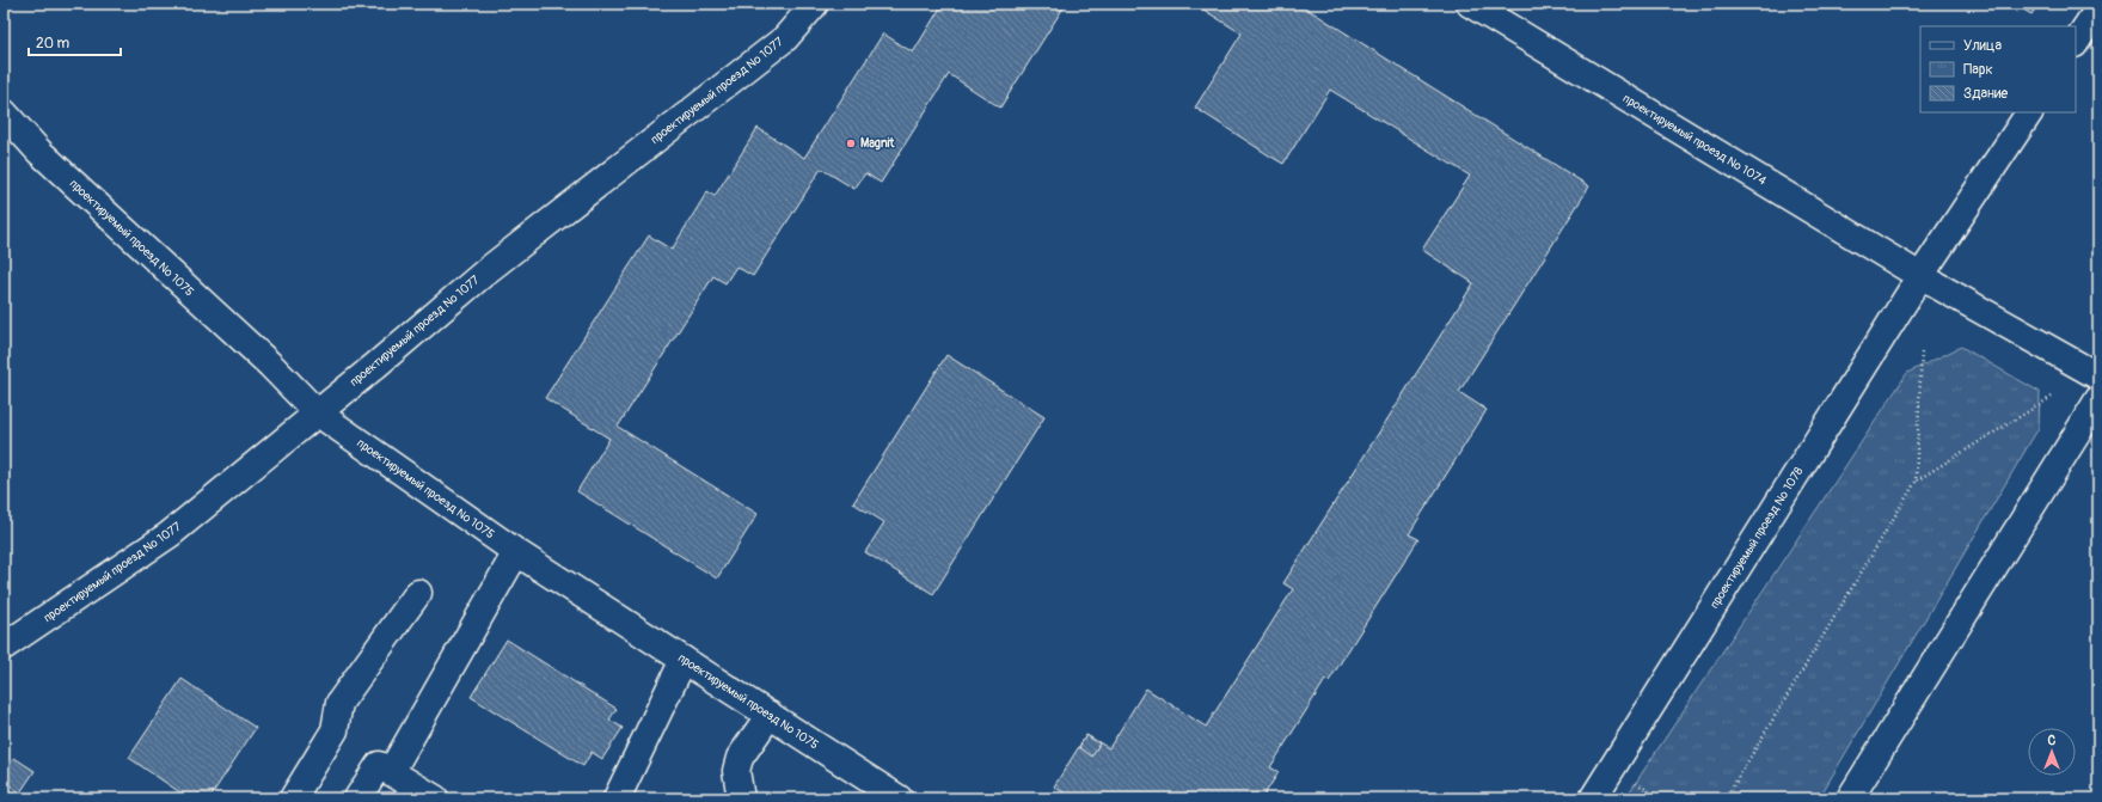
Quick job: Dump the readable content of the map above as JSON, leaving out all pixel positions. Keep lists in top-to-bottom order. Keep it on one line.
{"streets":{"street":["проектируемый проезд № 1077","проектируемый проезд № 1074","проектируемый проезд № 1075","проектируемый проезд № 1078"]},"crossings":[["проектируемый проезд № 1077","проектируемый проезд № 1075"],["проектируемый проезд № 1074","проектируемый проезд № 1078"]],"places":["Magnit"],"legend":["Улица","Парк","Здание"],"scale_bar":"20 m","north":"top"}
